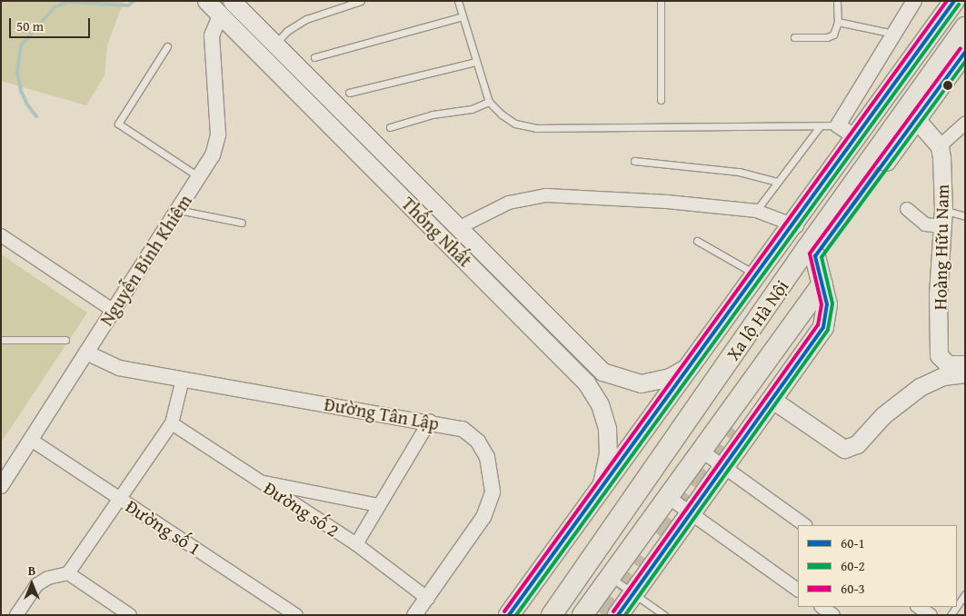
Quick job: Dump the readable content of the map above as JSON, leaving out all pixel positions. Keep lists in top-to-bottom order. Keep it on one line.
{"streets":{"highway":["Xa lộ Hà Nội"],"main road":["Thống Nhất","Hoàng Hữu Nam"],"street":["Nguyễn Bỉnh Khiêm","Đường Tân Lập","Đường số 2","Đường số 1"]},"crossings":[["Thống Nhất","Nguyễn Bỉnh Khiêm"],["Thống Nhất","Xa lộ Hà Nội"],["Nguyễn Bỉnh Khiêm","Đường Tân Lập"],["Nguyễn Bỉnh Khiêm","Đường số 1"],["Đường Tân Lập","Đường số 2"]],"lines":["transit line 60-1","transit line 60-3","transit line 60-2"],"legend":["60-1","60-2","60-3"],"scale_bar":"50 m","north":"top"}
